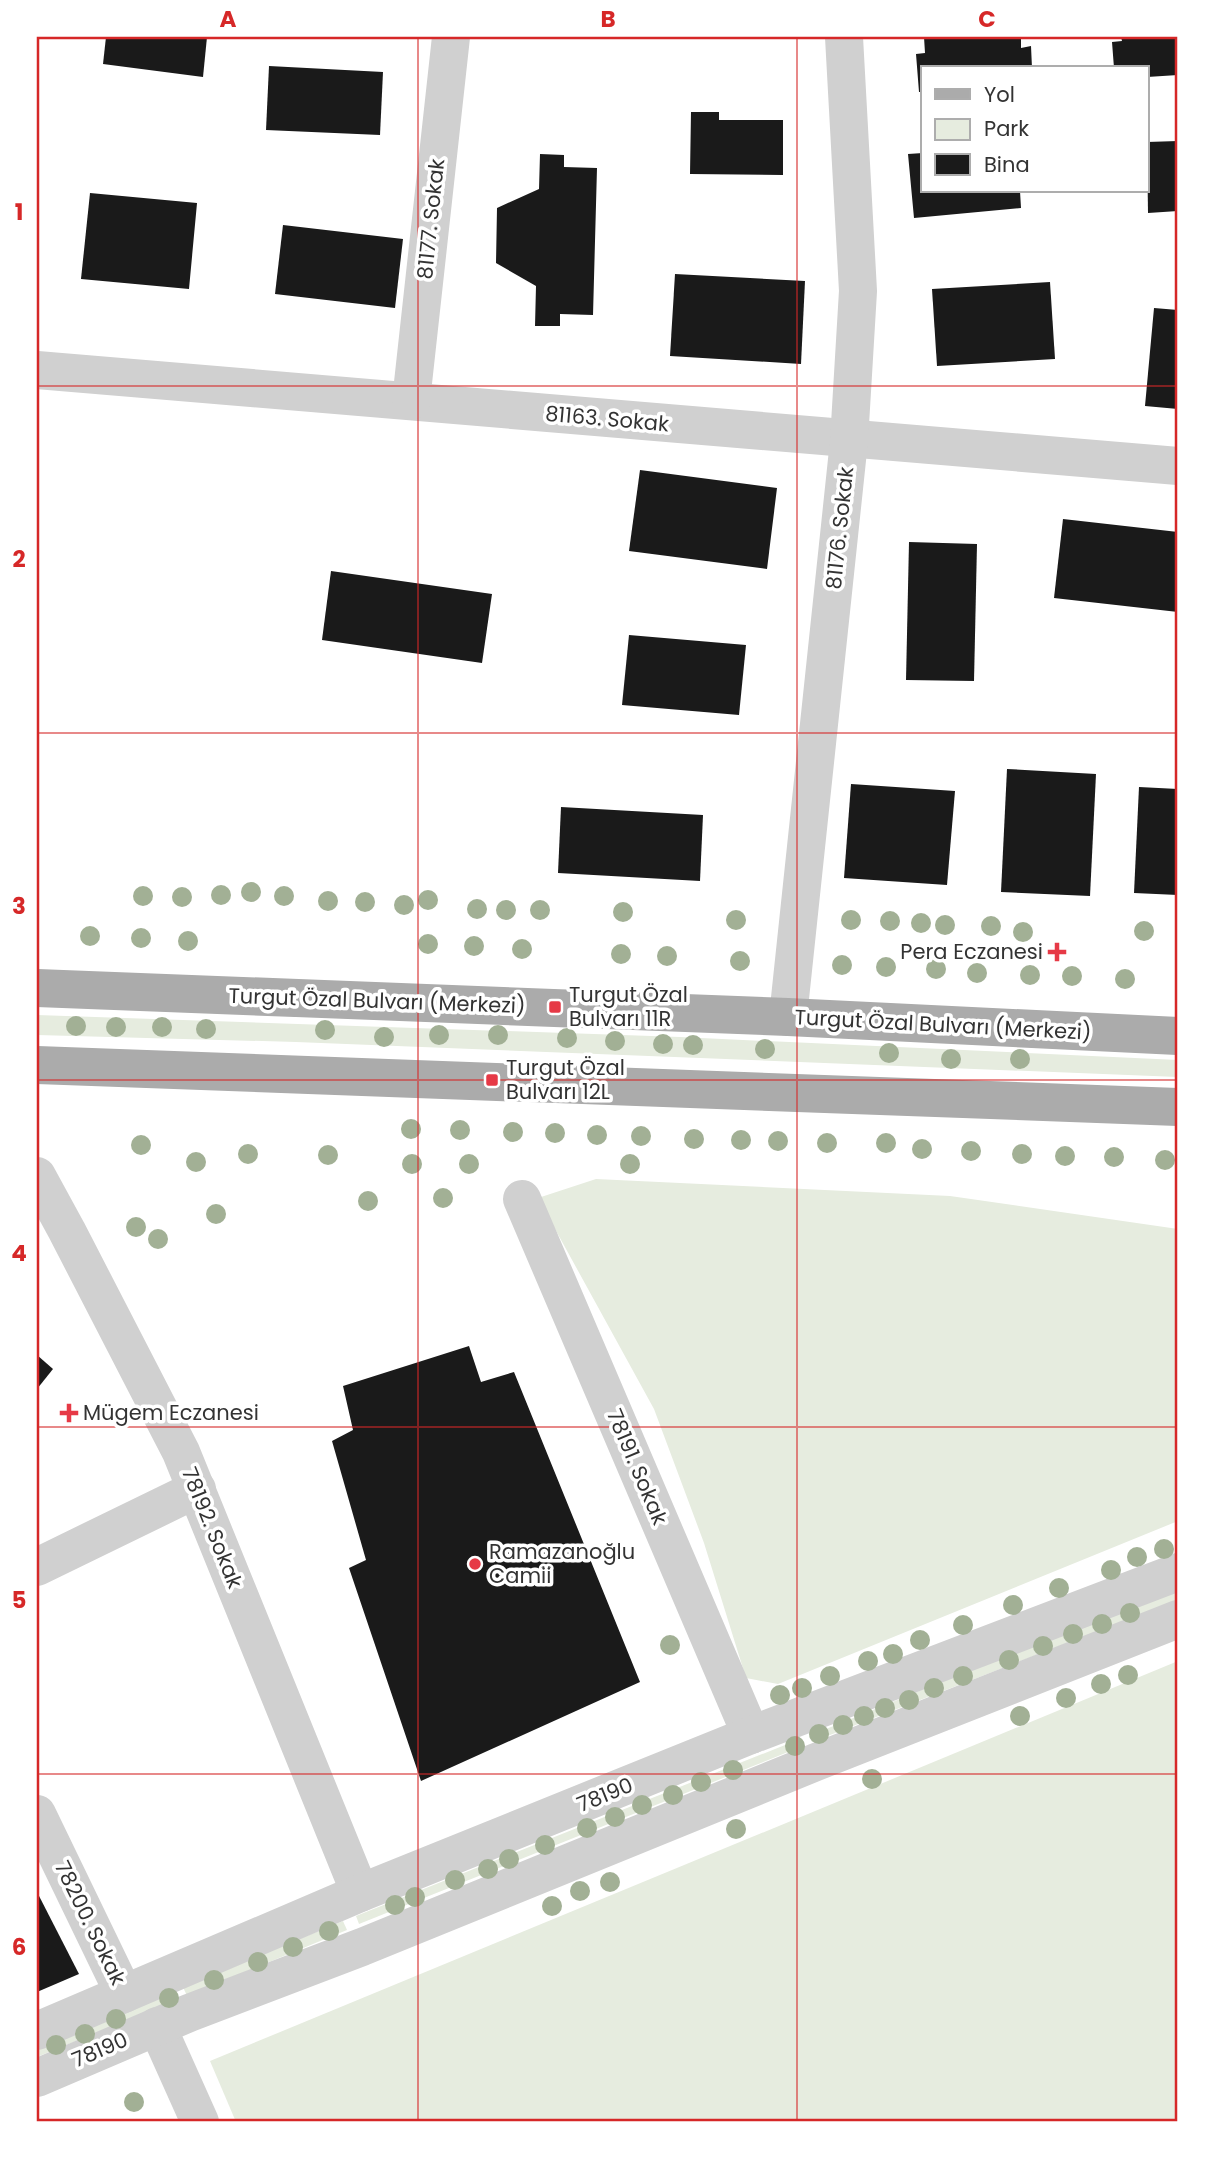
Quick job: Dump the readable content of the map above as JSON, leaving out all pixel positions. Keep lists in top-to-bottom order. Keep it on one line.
{"streets":{"main road":["Turgut Özal Bulvarı (Merkezi)"],"street":["81177. Sokak","81163. Sokak","81176. Sokak","78191. Sokak","78192. Sokak","78190","78200. Sokak"]},"crossings":[["81177. Sokak","81163. Sokak"],["81163. Sokak","81176. Sokak"],["81176. Sokak","Turgut Özal Bulvarı (Merkezi)"],["78191. Sokak","78190"],["78192. Sokak","78190"],["78190","78200. Sokak"]],"places":{"health":["Pera Eczanesi","Mügem Eczanesi"],"transit":["Turgut Özal Bulvarı 11R","Turgut Özal Bulvarı 12L"],"other":["Ramazanoğlu Camii"]},"legend":["Yol","Park","Bina"],"grid":{"columns":["A","B","C"],"rows":["1","2","3","4","5","6"]}}
